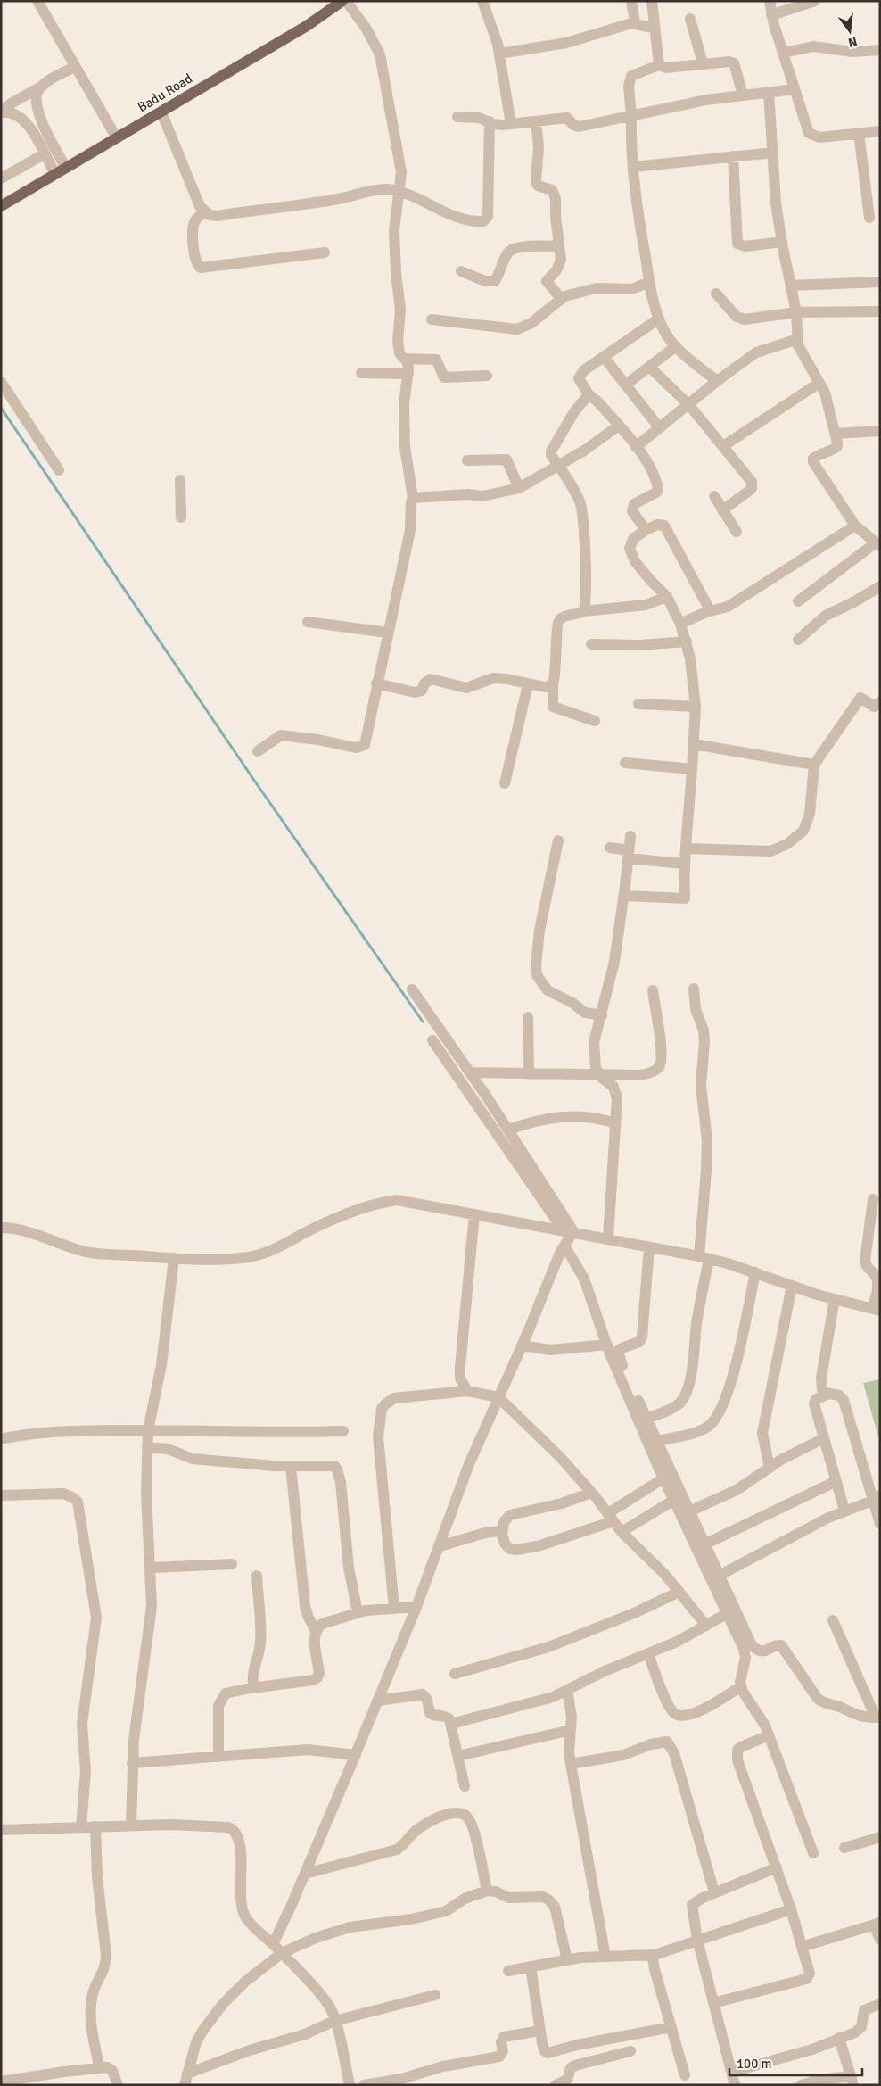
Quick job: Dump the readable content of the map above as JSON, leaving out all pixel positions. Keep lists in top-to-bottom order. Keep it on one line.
{"streets":{"main road":["Badu Road"]},"scale_bar":"100 m","north":"bottom"}
